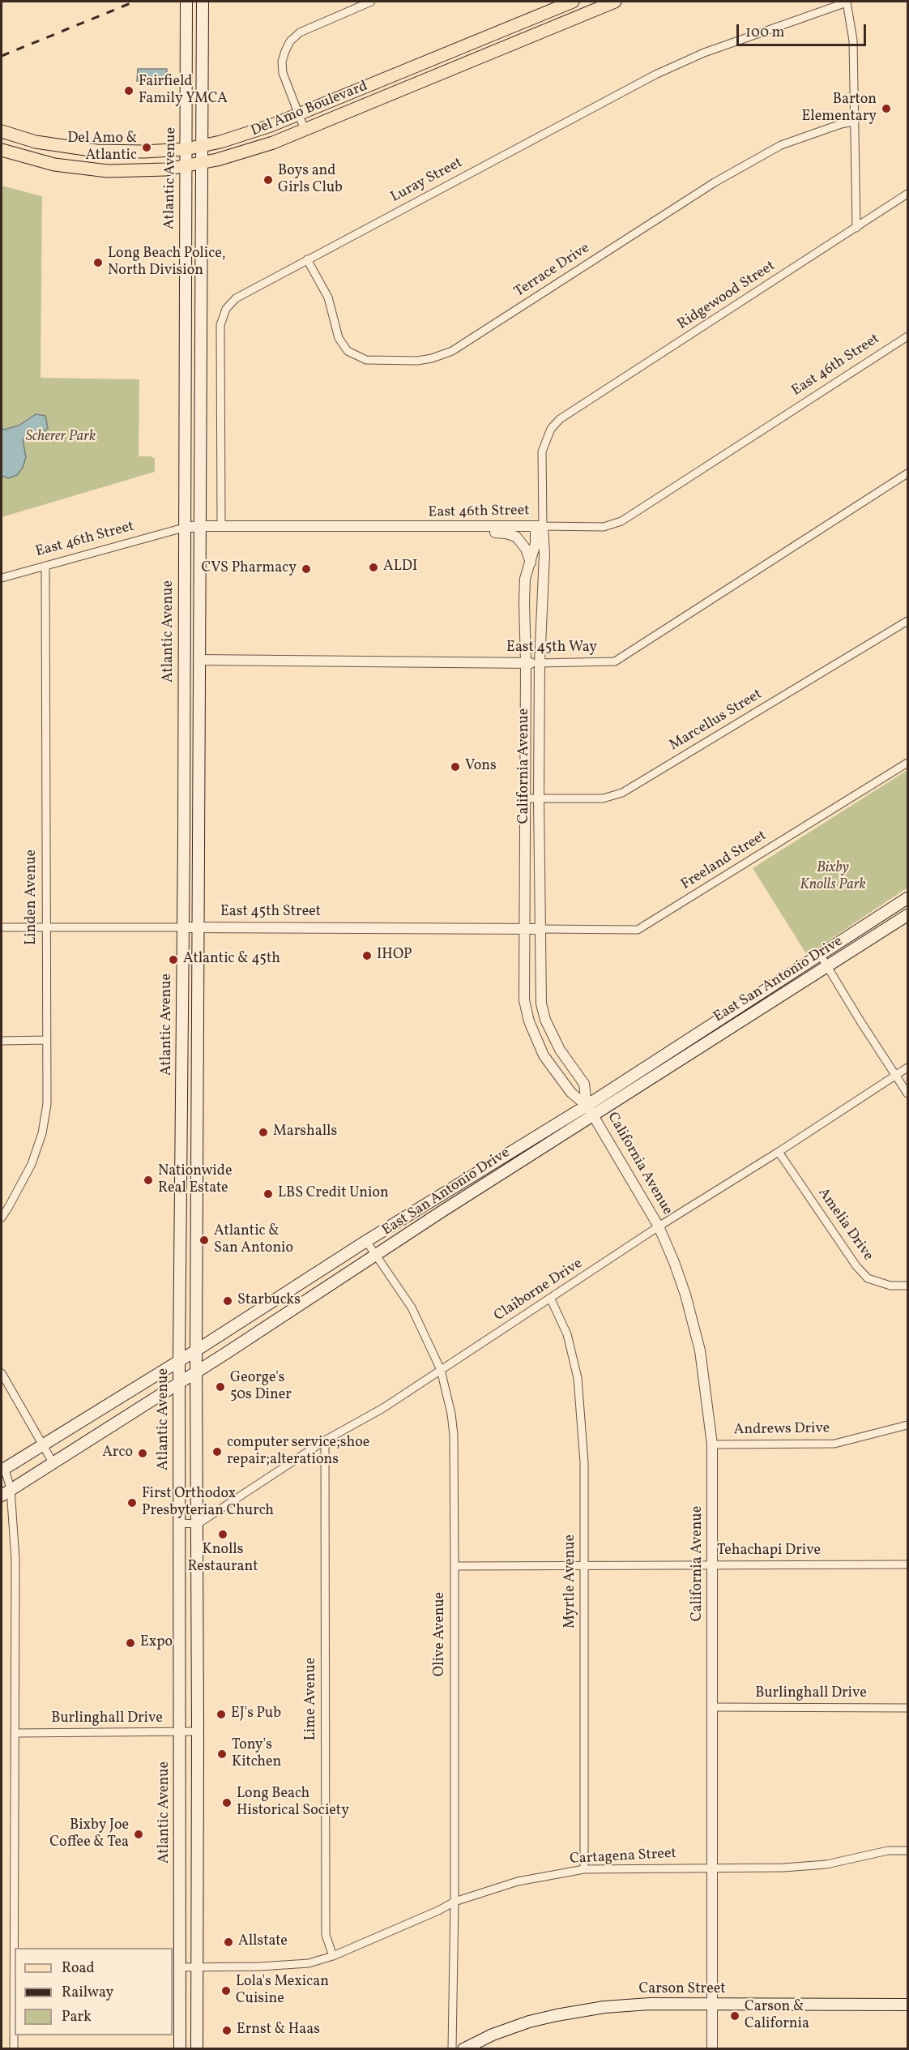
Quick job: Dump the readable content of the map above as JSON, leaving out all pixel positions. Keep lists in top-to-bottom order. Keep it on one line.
{"streets":{"main road":["Del Amo Boulevard","Atlantic Avenue","East San Antonio Drive","Carson Street"],"street":["Luray Street","Terrace Drive","Ridgewood Street","East 46th Street","East 45th Way","Marcellus Street","California Avenue","Freeland Street","Linden Avenue","East 45th Street","Amelia Drive","Claiborne Drive","Andrews Drive","Tehachapi Drive","Myrtle Avenue","Olive Avenue","Burlinghall Drive","Lime Avenue","Cartagena Street"]},"crossings":[["Del Amo Boulevard","Atlantic Avenue"],["Atlantic Avenue","East 46th Street"],["Atlantic Avenue","East 45th Way"],["Atlantic Avenue","East 45th Street"],["Atlantic Avenue","East San Antonio Drive"],["Atlantic Avenue","Claiborne Drive"],["Atlantic Avenue","Burlinghall Drive"],["Atlantic Avenue","Cartagena Street"],["Luray Street","Terrace Drive"],["Luray Street","East 46th Street"],["Ridgewood Street","California Avenue"],["East 46th Street","California Avenue"],["East 46th Street","Linden Avenue"],["East 45th Way","California Avenue"],["Marcellus Street","California Avenue"],["California Avenue","Freeland Street"],["California Avenue","East 45th Street"],["California Avenue","East San Antonio Drive"],["California Avenue","Claiborne Drive"],["California Avenue","Andrews Drive"],["California Avenue","Tehachapi Drive"],["California Avenue","Burlinghall Drive"],["California Avenue","Cartagena Street"],["California Avenue","Carson Street"],["Freeland Street","East 45th Street"],["Linden Avenue","East 45th Street"],["East San Antonio Drive","Olive Avenue"],["Amelia Drive","Claiborne Drive"],["Claiborne Drive","Myrtle Avenue"],["Claiborne Drive","Olive Avenue"],["Claiborne Drive","Lime Avenue"],["Tehachapi Drive","Myrtle Avenue"],["Tehachapi Drive","Olive Avenue"],["Myrtle Avenue","Cartagena Street"],["Olive Avenue","Cartagena Street"],["Lime Avenue","Cartagena Street"]],"parks":["Scherer Park","Bixby Knolls Park"],"places":["Fairfield Family YMCA","Barton Elementary","Del Amo & Atlantic","Boys and Girls Club","Long Beach Police, North Division","ALDI","CVS Pharmacy","Vons","IHOP","Atlantic & 45th","Marshalls","Nationwide Real Estate","LBS Credit Union","Atlantic & San Antonio","Starbucks","George's 50s Diner","computer service;shoe repair;alterations","Arco","First Orthodox Presbyterian Church","Knolls Restaurant","Expo","EJ's Pub","Tony's Kitchen","Long Beach Historical Society","Bixby Joe Coffee & Tea","Allstate","Lola's Mexican Cuisine","Carson & California","Ernst & Haas"],"legend":["Road","Railway","Park"],"scale_bar":"100 m"}
